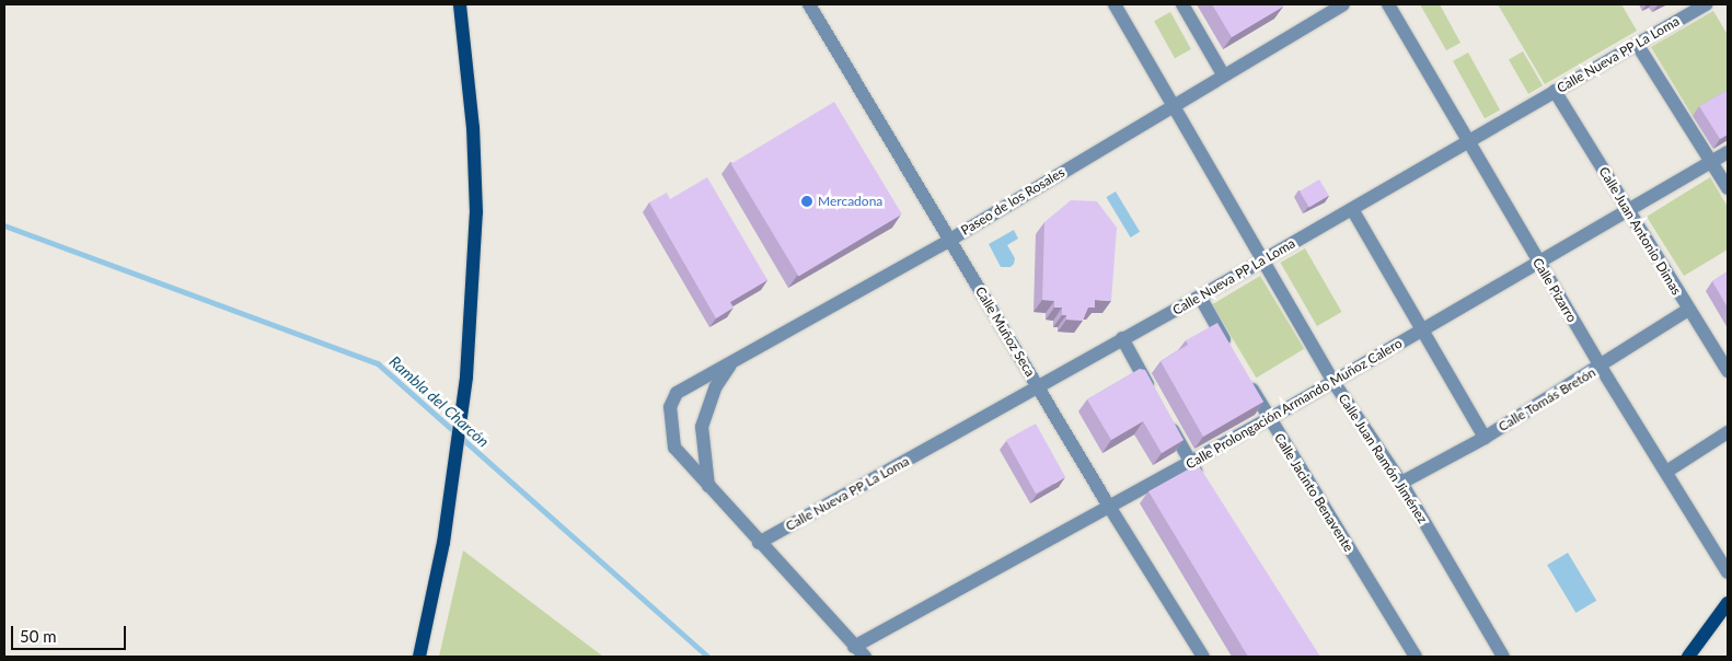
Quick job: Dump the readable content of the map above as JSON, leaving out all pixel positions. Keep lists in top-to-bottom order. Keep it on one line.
{"streets":{"street":["Calle Nueva PP La Loma","Paseo de los Rosales","Calle Juan Antonio Dimas","Calle Pizarro","Calle Muñoz Seca","Calle Tomás Bretón","Calle Prolongación Armando Muñoz Calero","Calle Juan Ramón Jiménez","Calle Jacinto Benavente"]},"crossings":[["Calle Nueva PP La Loma","Calle Juan Antonio Dimas"],["Calle Nueva PP La Loma","Calle Pizarro"],["Calle Nueva PP La Loma","Calle Muñoz Seca"],["Calle Nueva PP La Loma","Calle Juan Ramón Jiménez"],["Paseo de los Rosales","Calle Muñoz Seca"],["Paseo de los Rosales","Calle Juan Ramón Jiménez"],["Calle Juan Antonio Dimas","Calle Tomás Bretón"],["Calle Juan Antonio Dimas","Calle Prolongación Armando Muñoz Calero"],["Calle Pizarro","Calle Tomás Bretón"],["Calle Pizarro","Calle Prolongación Armando Muñoz Calero"],["Calle Muñoz Seca","Calle Prolongación Armando Muñoz Calero"],["Calle Tomás Bretón","Calle Juan Ramón Jiménez"],["Calle Prolongación Armando Muñoz Calero","Calle Juan Ramón Jiménez"],["Calle Prolongación Armando Muñoz Calero","Calle Jacinto Benavente"]],"water":["Rambla del Charcón"],"places":["Mercadona"],"scale_bar":"50 m"}
